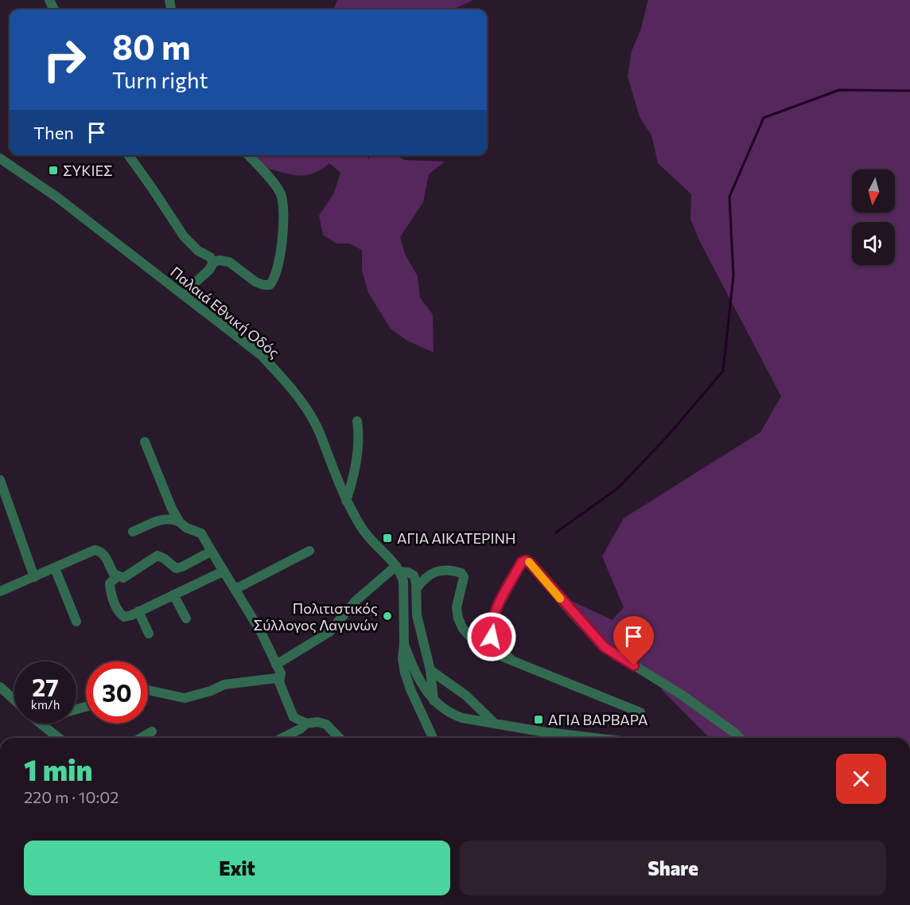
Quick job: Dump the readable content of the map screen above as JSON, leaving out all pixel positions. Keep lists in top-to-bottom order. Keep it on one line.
{"streets":{"street":["Παλαιά Εθνική Οδός"]},"places":{"transit":["ΣΥΚΙΕΣ","ΑΓΙΑ ΑΙΚΑΤΕΡΙΝΗ","ΑΓΙΑ ΒΑΡΒΑΡΑ"],"other":["Πολιτιστικός Σύλλογος Λαγυνών"]},"north":"bottom","page":{"turn":["80 m","Turn right"],"then":"Then","speed":"27 km/h","limit":"30","heading":["1 min","220 m · 10:02"],"buttons":["Exit","Share"]}}
